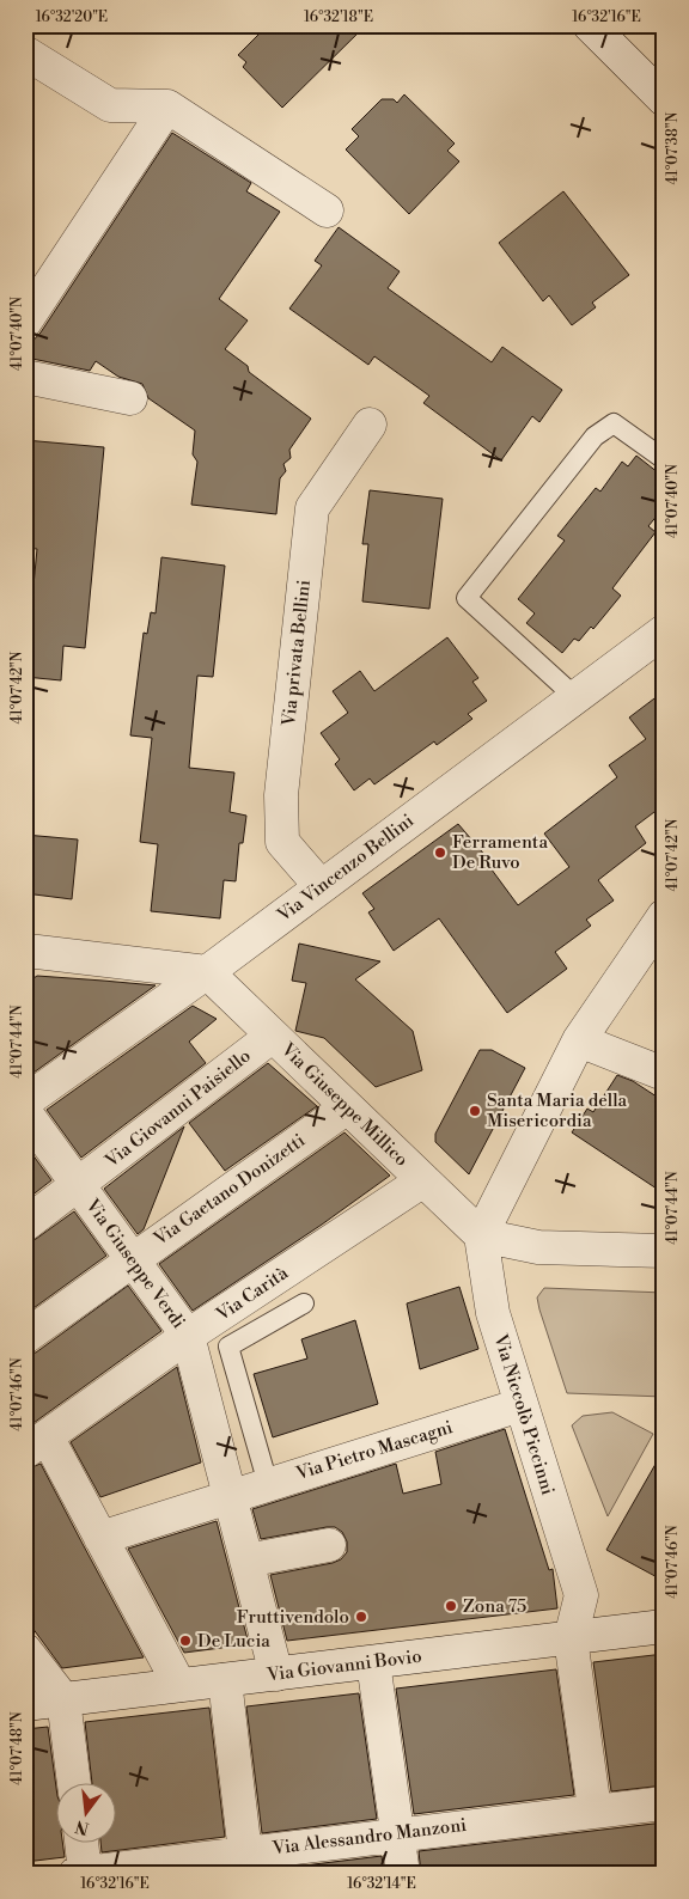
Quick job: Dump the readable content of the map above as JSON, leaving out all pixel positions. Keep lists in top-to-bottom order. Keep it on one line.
{"streets":{"street":["Via privata Bellini","Via Vincenzo Bellini","Via Giuseppe Millico","Via Giovanni Paisiello","Via Gaetano Donizetti","Via Giuseppe Verdi","Via Carità","Via Niccolò Piccinni","Via Pietro Mascagni","Via Giovanni Bovio","Via Alessandro Manzoni"]},"crossings":[["Via privata Bellini","Via Vincenzo Bellini"],["Via Vincenzo Bellini","Via Giuseppe Millico"],["Via Giuseppe Millico","Via Giovanni Paisiello"],["Via Giuseppe Millico","Via Gaetano Donizetti"],["Via Giuseppe Millico","Via Carità"],["Via Giuseppe Millico","Via Niccolò Piccinni"],["Via Giovanni Paisiello","Via Giuseppe Verdi"],["Via Gaetano Donizetti","Via Giuseppe Verdi"],["Via Giuseppe Verdi","Via Carità"],["Via Giuseppe Verdi","Via Pietro Mascagni"],["Via Giuseppe Verdi","Via Giovanni Bovio"],["Via Niccolò Piccinni","Via Pietro Mascagni"],["Via Niccolò Piccinni","Via Giovanni Bovio"]],"places":["Ferramenta De Ruvo","Santa Maria della Misericordia","Zona 75","Fruttivendolo","De Lucia"],"north":"bottom","coordinates":["16°32'20\"E","16°32'18\"E","16°32'16\"E","41°07'38\"N","41°07'40\"N","41°07'42\"N","41°07'44\"N","41°07'46\"N","41°07'48\"N","16°32'14\"E"]}
